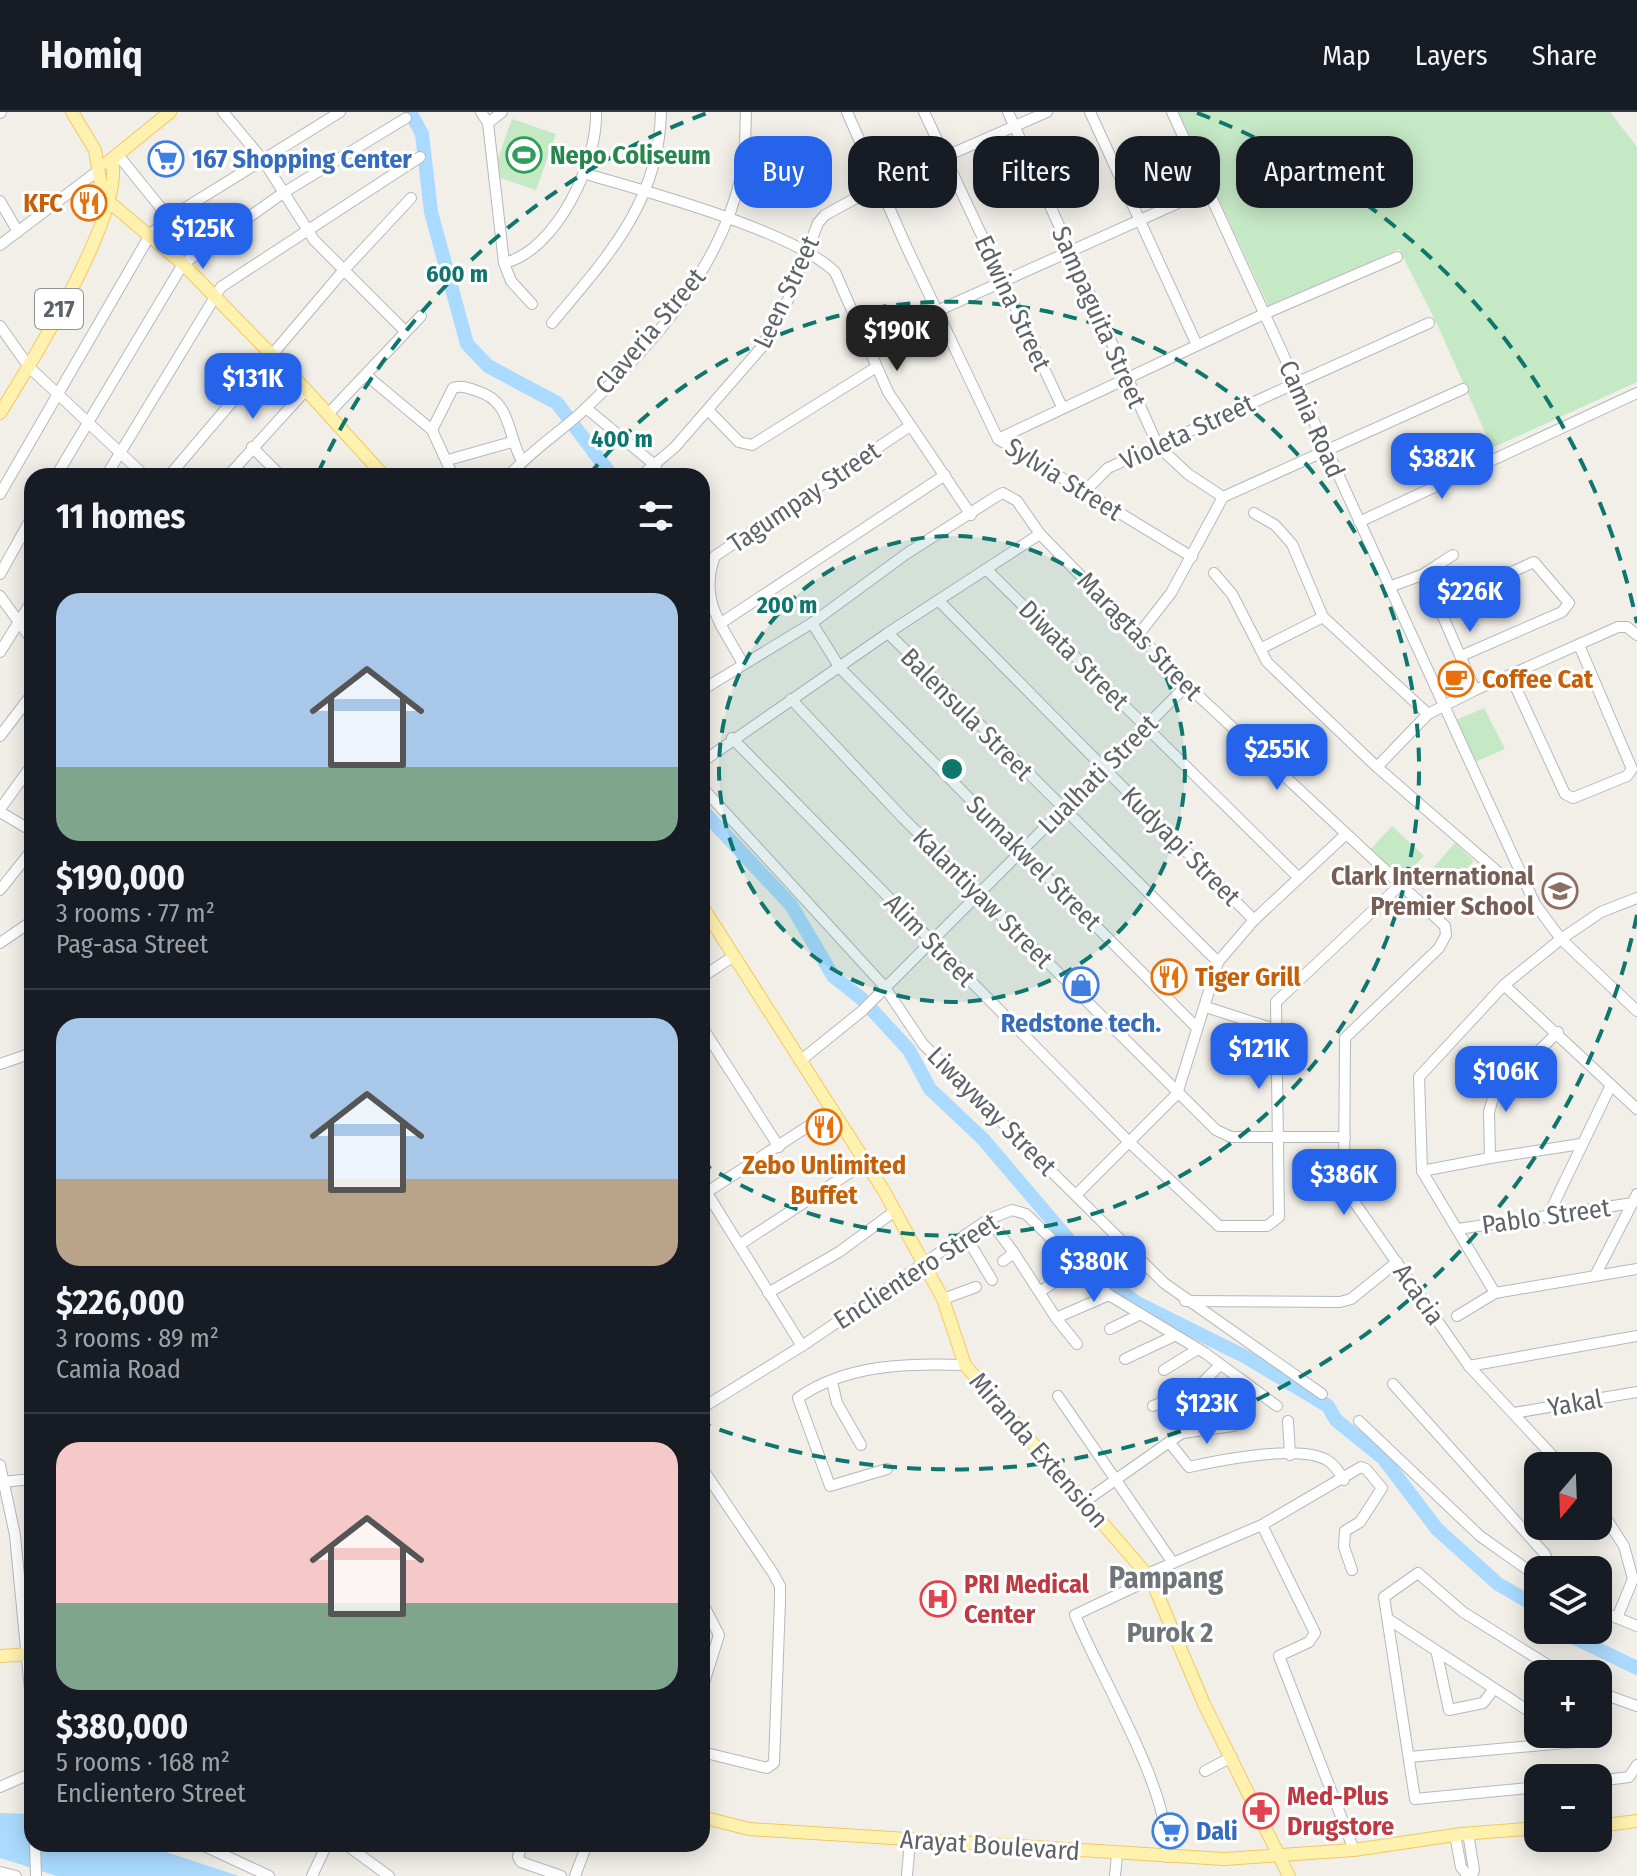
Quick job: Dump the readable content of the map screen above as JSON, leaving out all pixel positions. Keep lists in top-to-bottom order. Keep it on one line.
{"streets":{"main road":["217","Miranda Extension","Arayat Boulevard"],"street":["Leen Street","Edwina Street","Sampaguita Street","Claveria Street","Camia Road","Violeta Street","Sylvia Street","Tagumpay Street","Maragtas Street","Diwata Street","Balensula Street","Lualhati Street","Kudyapi Street","Sumakwel Street","Kalantiyaw Street","Alim Street","Liwayway Street","Pablo Street","Enclientero Street","Acacia","Yakal"]},"crossings":[["Leen Street","Sampaguita Street"],["Sampaguita Street","Violeta Street"],["Camia Road","Violeta Street"],["Violeta Street","Sylvia Street"],["Maragtas Street","Lualhati Street"],["Maragtas Street","Acacia"],["Diwata Street","Lualhati Street"],["Balensula Street","Lualhati Street"],["Lualhati Street","Kudyapi Street"],["Lualhati Street","Sumakwel Street"],["Lualhati Street","Kalantiyaw Street"],["Lualhati Street","Alim Street"],["Lualhati Street","Liwayway Street"],["Lualhati Street","Miranda Extension"],["Kalantiyaw Street","Alim Street"],["Kalantiyaw Street","Acacia"],["Enclientero Street","Miranda Extension"],["Acacia","Yakal"],["Miranda Extension","Arayat Boulevard"]],"districts":["Pampang","Purok 2"],"places":{"sports":["Nepo Coliseum"],"supermarket":["167 Shopping Center","Dali"],"restaurant":["KFC","Tiger Grill","Zebo Unlimited Buffet"],"cafe":["Coffee Cat"],"school or university":["Clark International Premier School"],"shop":["Redstone tech."],"hospital":["PRI Medical Center"],"pharmacy":["Med-Plus Drugstore"]},"north":"bottom","page":{"header":"Homiq","nav":["Map","Layers","Share"],"chip":["Buy","Rent","Filters","New","Apartment"],"price":["$125K","$190K","$131K","$382K","$226K","$255K","$121K","$106K","$386K","$380K","$123K"],"heading":"11 homes","list":[{"name":"$190,000","note":"3 rooms · 77 m² · Pag-asa Street"},{"name":"$226,000","note":"3 rooms · 89 m² · Camia Road"},{"name":"$380,000","note":"5 rooms · 168 m² · Enclientero Street"}],"map_buttons":["+","−"]},"rings":["600 m","400 m","200 m"]}
